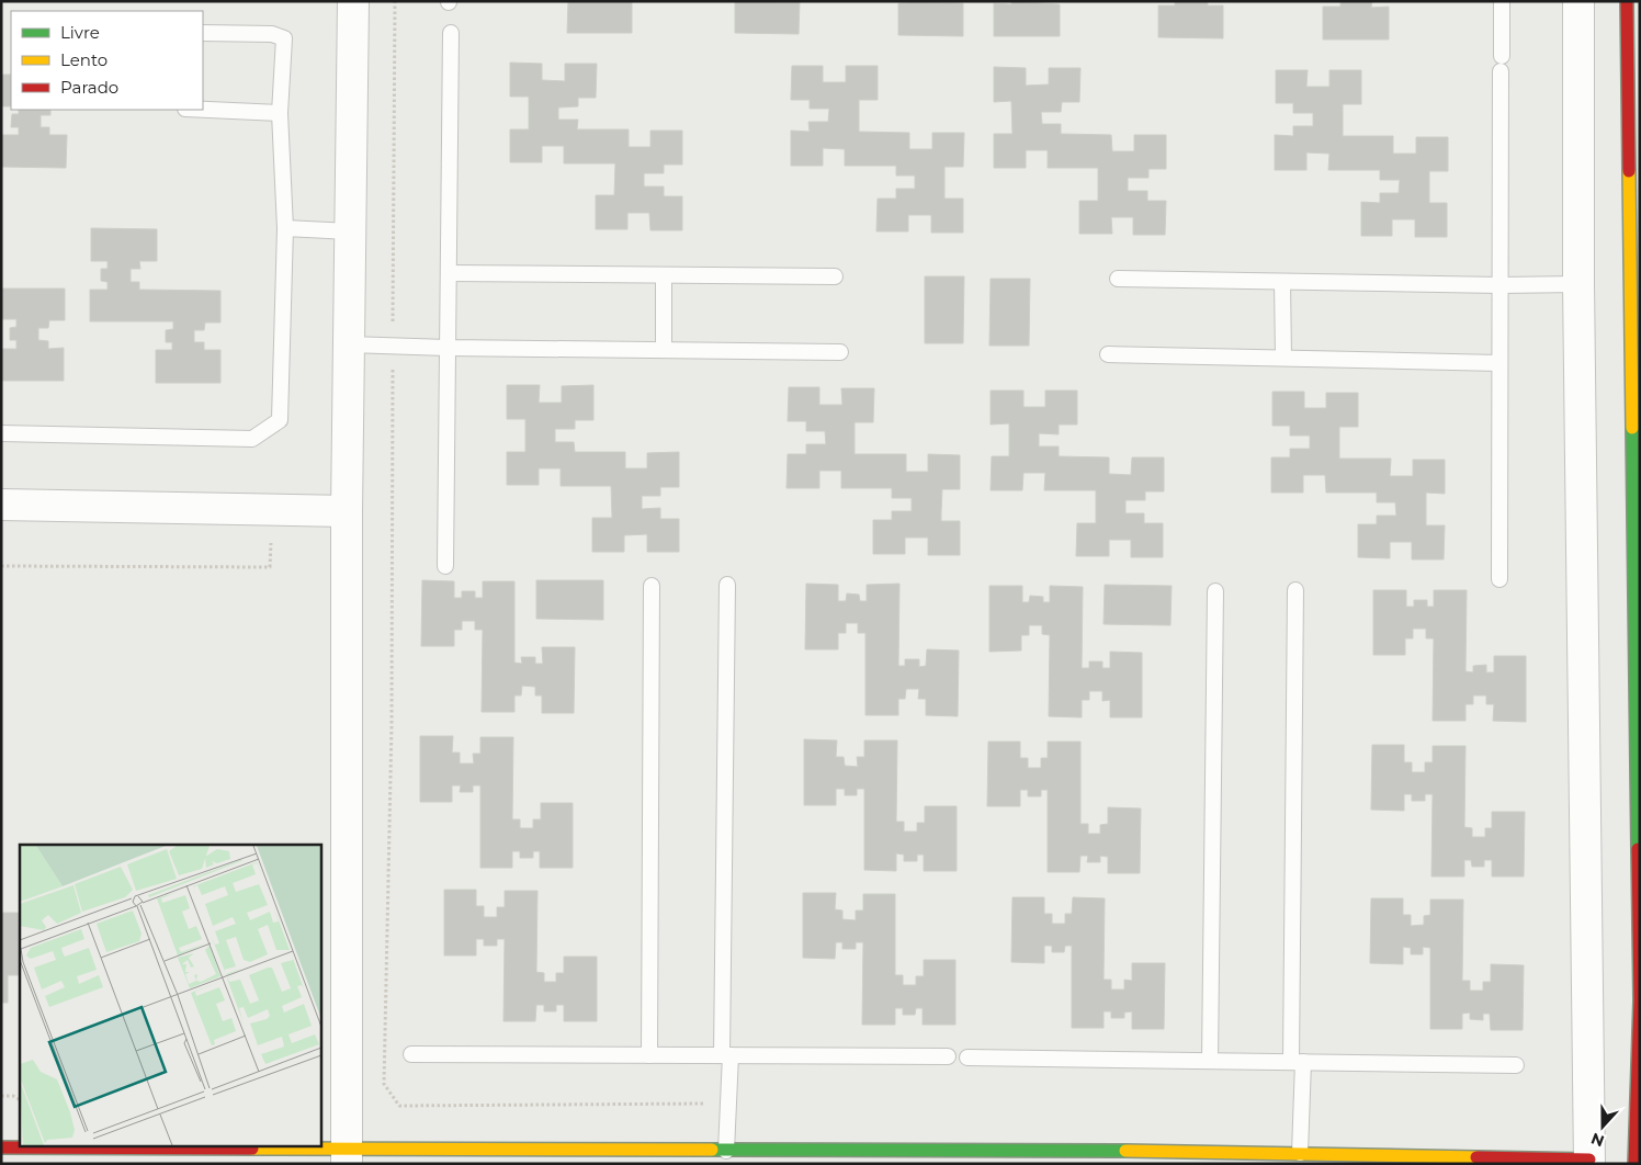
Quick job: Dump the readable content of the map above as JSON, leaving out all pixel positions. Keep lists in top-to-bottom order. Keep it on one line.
{"legend":["Livre","Lento","Parado"],"north":"bottom"}
